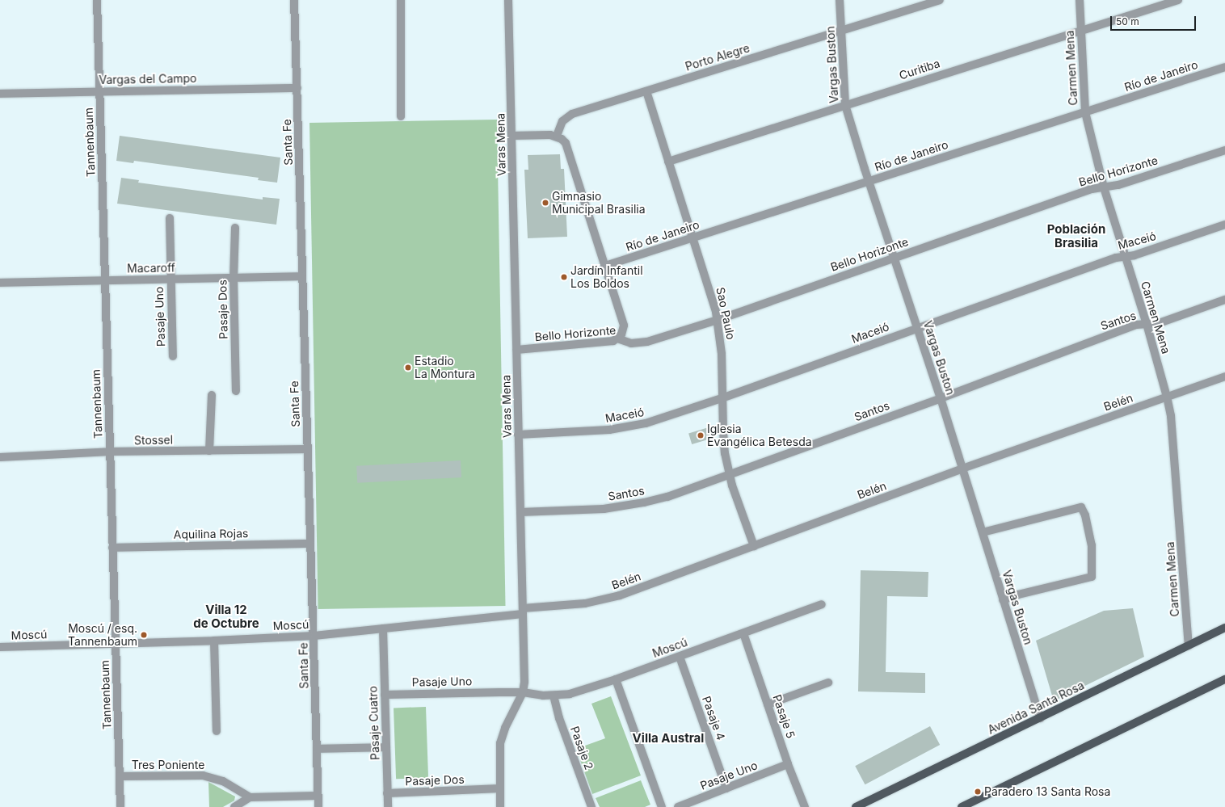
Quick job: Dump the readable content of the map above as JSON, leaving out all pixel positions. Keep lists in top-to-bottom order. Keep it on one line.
{"streets":{"main road":["Avenida Santa Rosa"],"street":["Porto Alegre","Vargas Buston","Carmen Mena","Curitiba","Río de Janeiro","Vargas del Campo","Tannenbaum","Santa Fe","Varas Mena","Bello Horizonte","Maceió","Macaroff","Pasaje Dos","Sao Paulo","Pasaje Uno","Santos","Belén","Stossel","Aquilina Rojas","Moscú","Pasaje 5","Pasaje 4","Pasaje Cuatro","Pasaje 2","Tres Poniente"]},"crossings":[["Porto Alegre","Vargas Buston"],["Porto Alegre","Sao Paulo"],["Vargas Buston","Curitiba"],["Vargas Buston","Río de Janeiro"],["Vargas Buston","Bello Horizonte"],["Vargas Buston","Maceió"],["Vargas Buston","Santos"],["Vargas Buston","Belén"],["Vargas Buston","Avenida Santa Rosa"],["Carmen Mena","Curitiba"],["Carmen Mena","Río de Janeiro"],["Carmen Mena","Bello Horizonte"],["Carmen Mena","Maceió"],["Carmen Mena","Santos"],["Carmen Mena","Belén"],["Carmen Mena","Avenida Santa Rosa"],["Curitiba","Sao Paulo"],["Río de Janeiro","Sao Paulo"],["Vargas del Campo","Tannenbaum"],["Vargas del Campo","Santa Fe"],["Tannenbaum","Macaroff"],["Tannenbaum","Stossel"],["Tannenbaum","Aquilina Rojas"],["Tannenbaum","Moscú"],["Tannenbaum","Tres Poniente"],["Santa Fe","Macaroff"],["Santa Fe","Stossel"],["Santa Fe","Aquilina Rojas"],["Santa Fe","Moscú"],["Varas Mena","Bello Horizonte"],["Varas Mena","Maceió"],["Varas Mena","Pasaje Dos"],["Varas Mena","Pasaje Uno"],["Varas Mena","Santos"],["Varas Mena","Belén"],["Varas Mena","Moscú"],["Bello Horizonte","Sao Paulo"],["Maceió","Sao Paulo"],["Macaroff","Pasaje Dos"],["Macaroff","Pasaje Uno"],["Pasaje Dos","Pasaje Cuatro"],["Sao Paulo","Santos"],["Sao Paulo","Belén"],["Pasaje Uno","Moscú"],["Pasaje Uno","Pasaje 5"],["Pasaje Uno","Pasaje 4"],["Pasaje Uno","Pasaje Cuatro"],["Belén","Moscú"],["Moscú","Pasaje 5"],["Moscú","Pasaje 4"],["Moscú","Pasaje Cuatro"],["Moscú","Pasaje 2"]],"districts":["Población Brasilia","Villa 12 de Octubre","Villa Austral"],"places":["Gimnasio Municipal Brasilia","Jardín Infantil Los Boldos","Estadio La Montura","Iglesia Evangélica Betesda","Moscú / esq. Tannenbaum","Paradero 13 Santa Rosa"],"scale_bar":"50 m"}
